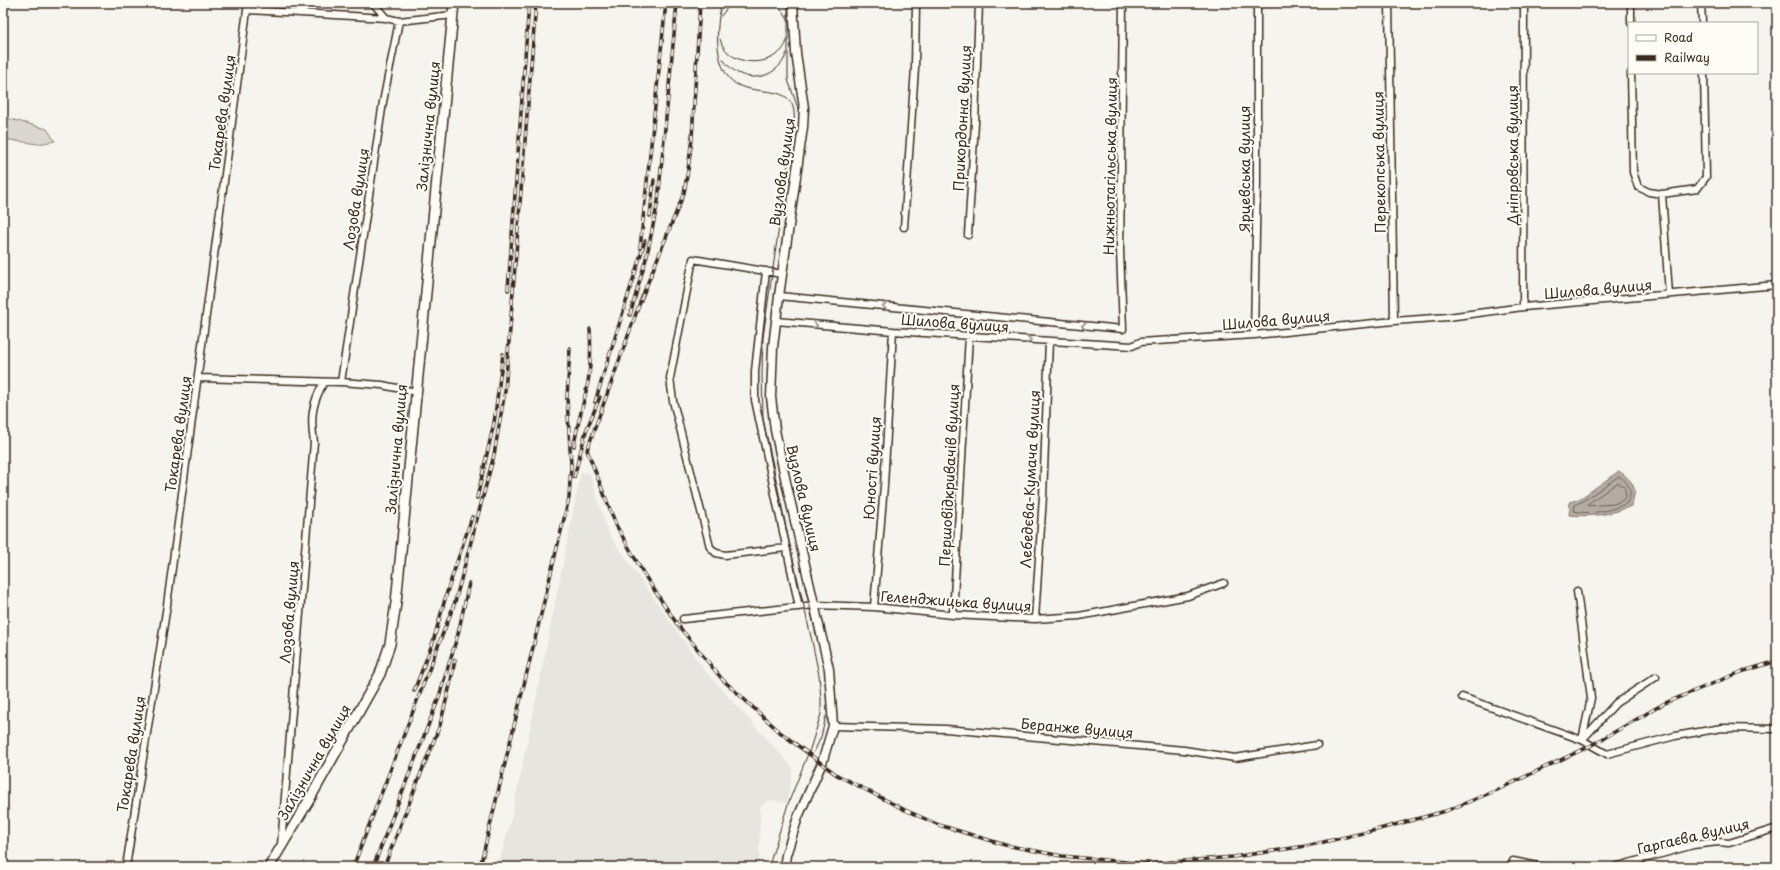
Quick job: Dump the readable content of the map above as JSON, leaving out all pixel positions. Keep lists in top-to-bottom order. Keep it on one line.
{"streets":{"main road":["Залізнична вулиця"],"street":["Токарева вулиця","Прикордонна вулиця","Дніпровська вулиця","Перекопська вулиця","Нижньотагільська вулиця","Ярцевська вулиця","Вузлова вулиця","Лозова вулиця","Шилова вулиця","Юності вулиця","Першовідкривачів вулиця","Лебедєва-Кумача вулиця","Геленджицька вулиця","Беранже вулиця","Гаргаєва вулиця"]},"crossings":[["Залізнична вулиця","Лозова вулиця"],["Дніпровська вулиця","Шилова вулиця"],["Перекопська вулиця","Шилова вулиця"],["Нижньотагільська вулиця","Шилова вулиця"],["Ярцевська вулиця","Шилова вулиця"],["Вузлова вулиця","Шилова вулиця"],["Вузлова вулиця","Геленджицька вулиця"],["Вузлова вулиця","Беранже вулиця"],["Шилова вулиця","Юності вулиця"],["Шилова вулиця","Першовідкривачів вулиця"],["Шилова вулиця","Лебедєва-Кумача вулиця"],["Юності вулиця","Геленджицька вулиця"],["Першовідкривачів вулиця","Геленджицька вулиця"],["Лебедєва-Кумача вулиця","Геленджицька вулиця"]],"legend":["Road","Railway"]}
